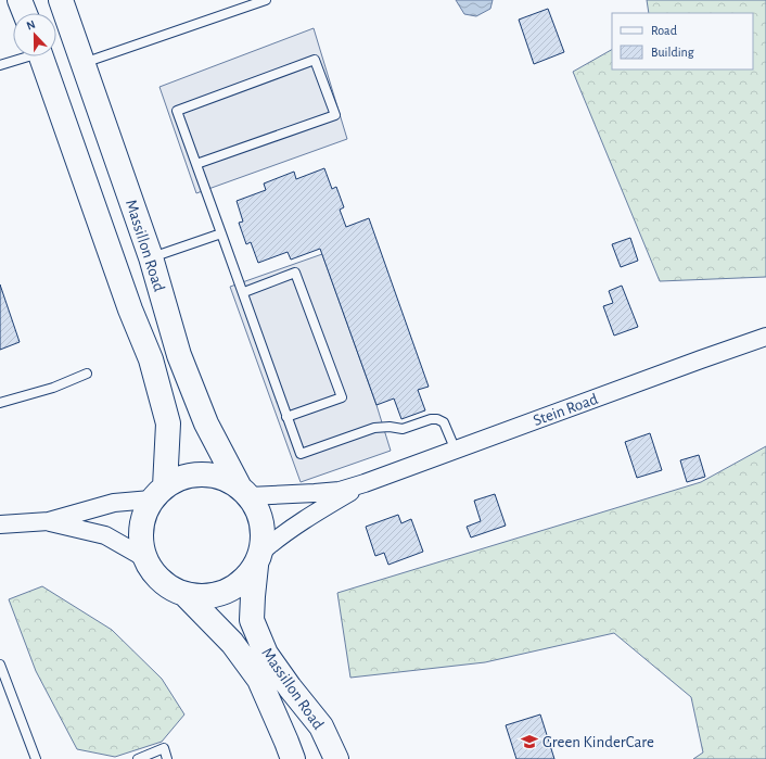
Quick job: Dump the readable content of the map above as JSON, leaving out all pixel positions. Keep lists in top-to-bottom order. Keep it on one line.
{"streets":{"main road":["Massillon Road"],"street":["Stein Road"]},"crossings":[["Massillon Road","Stein Road"]],"places":{"school or university":["Green KinderCare"]},"legend":["Road","Building"],"north":"top"}
